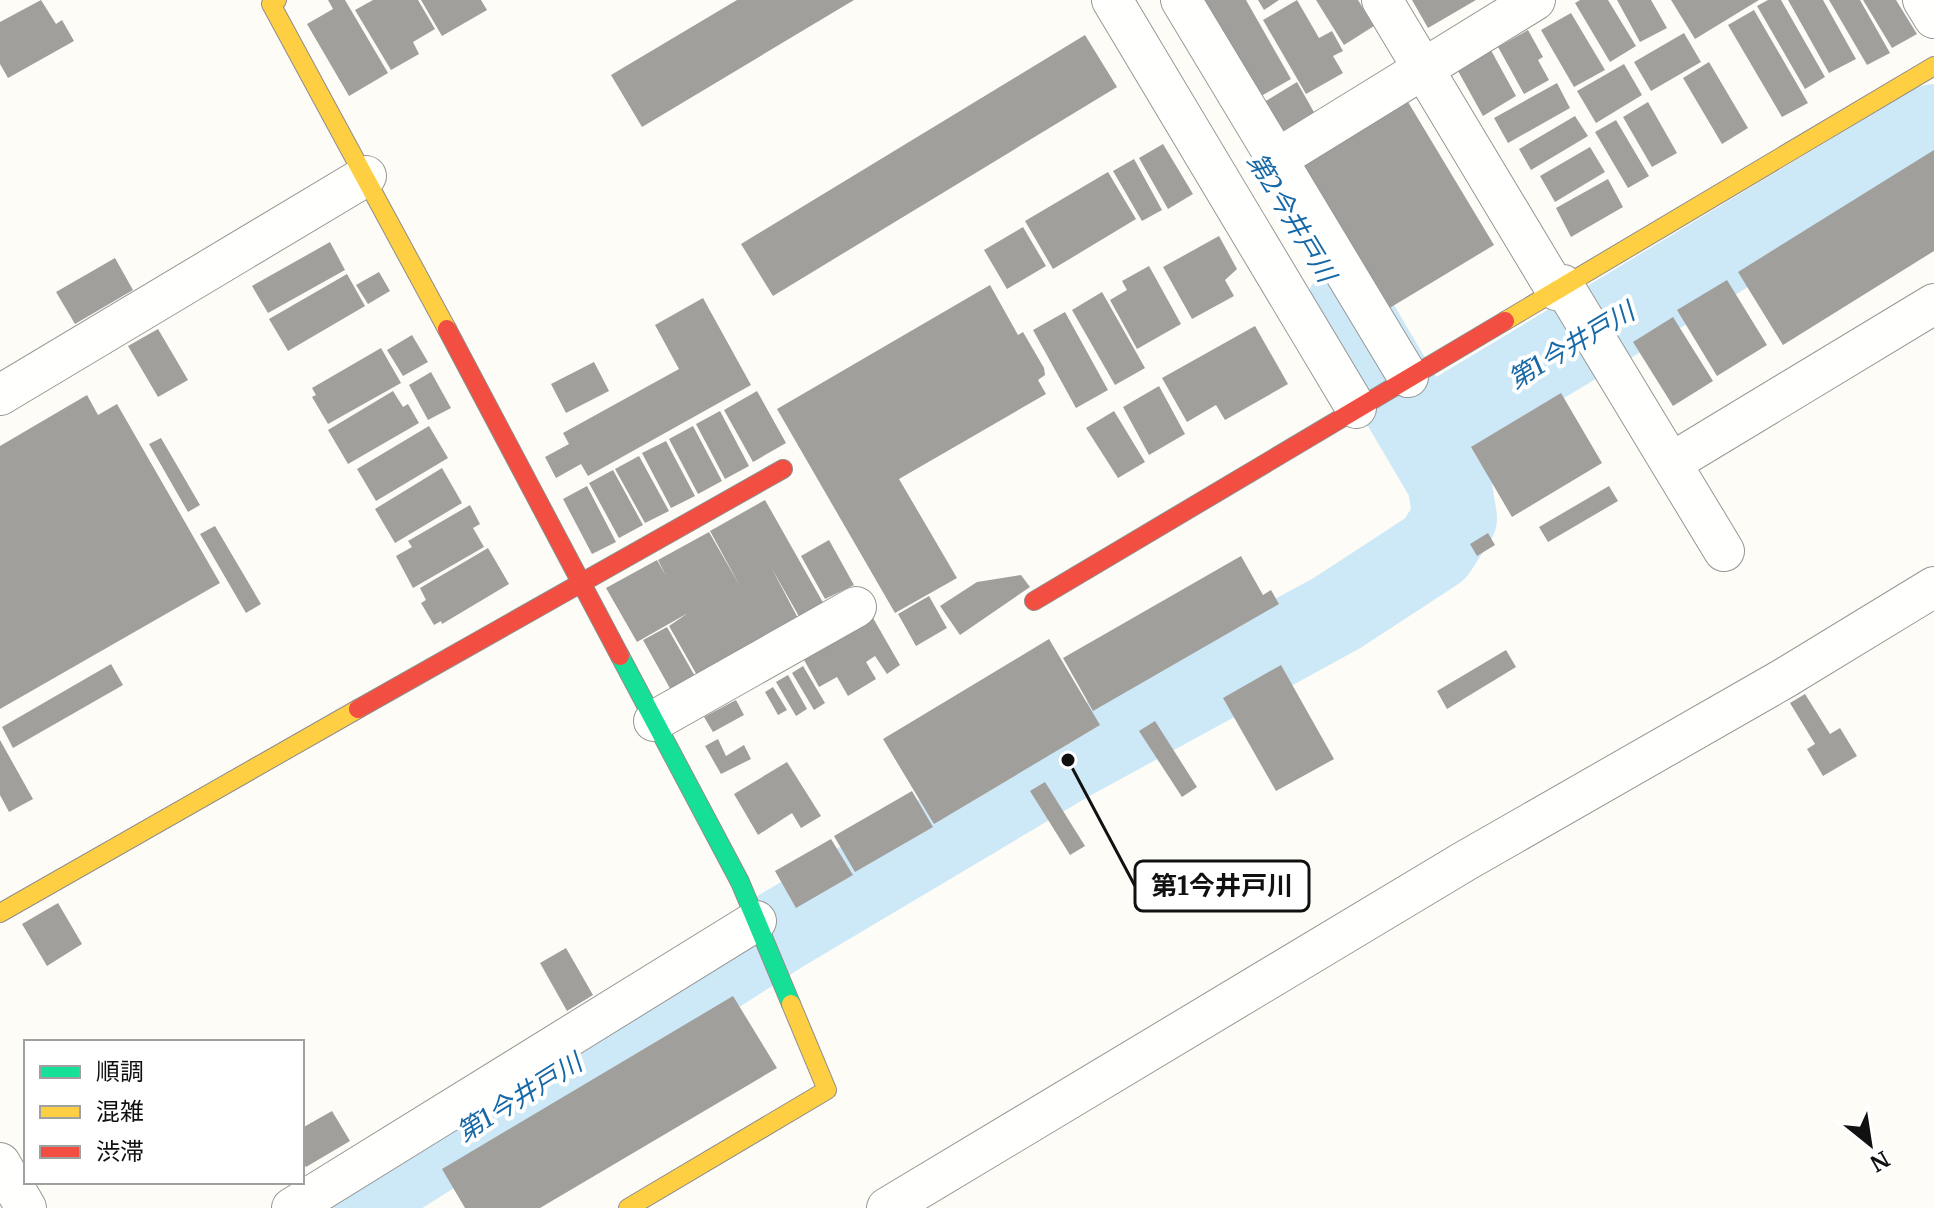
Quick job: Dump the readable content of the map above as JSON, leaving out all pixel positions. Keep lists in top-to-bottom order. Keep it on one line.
{"water":["第2今井戸川","第1今井戸川"],"places":["第1今井戸川"],"legend":["順調","混雑","渋滞"],"north":"bottom right"}
